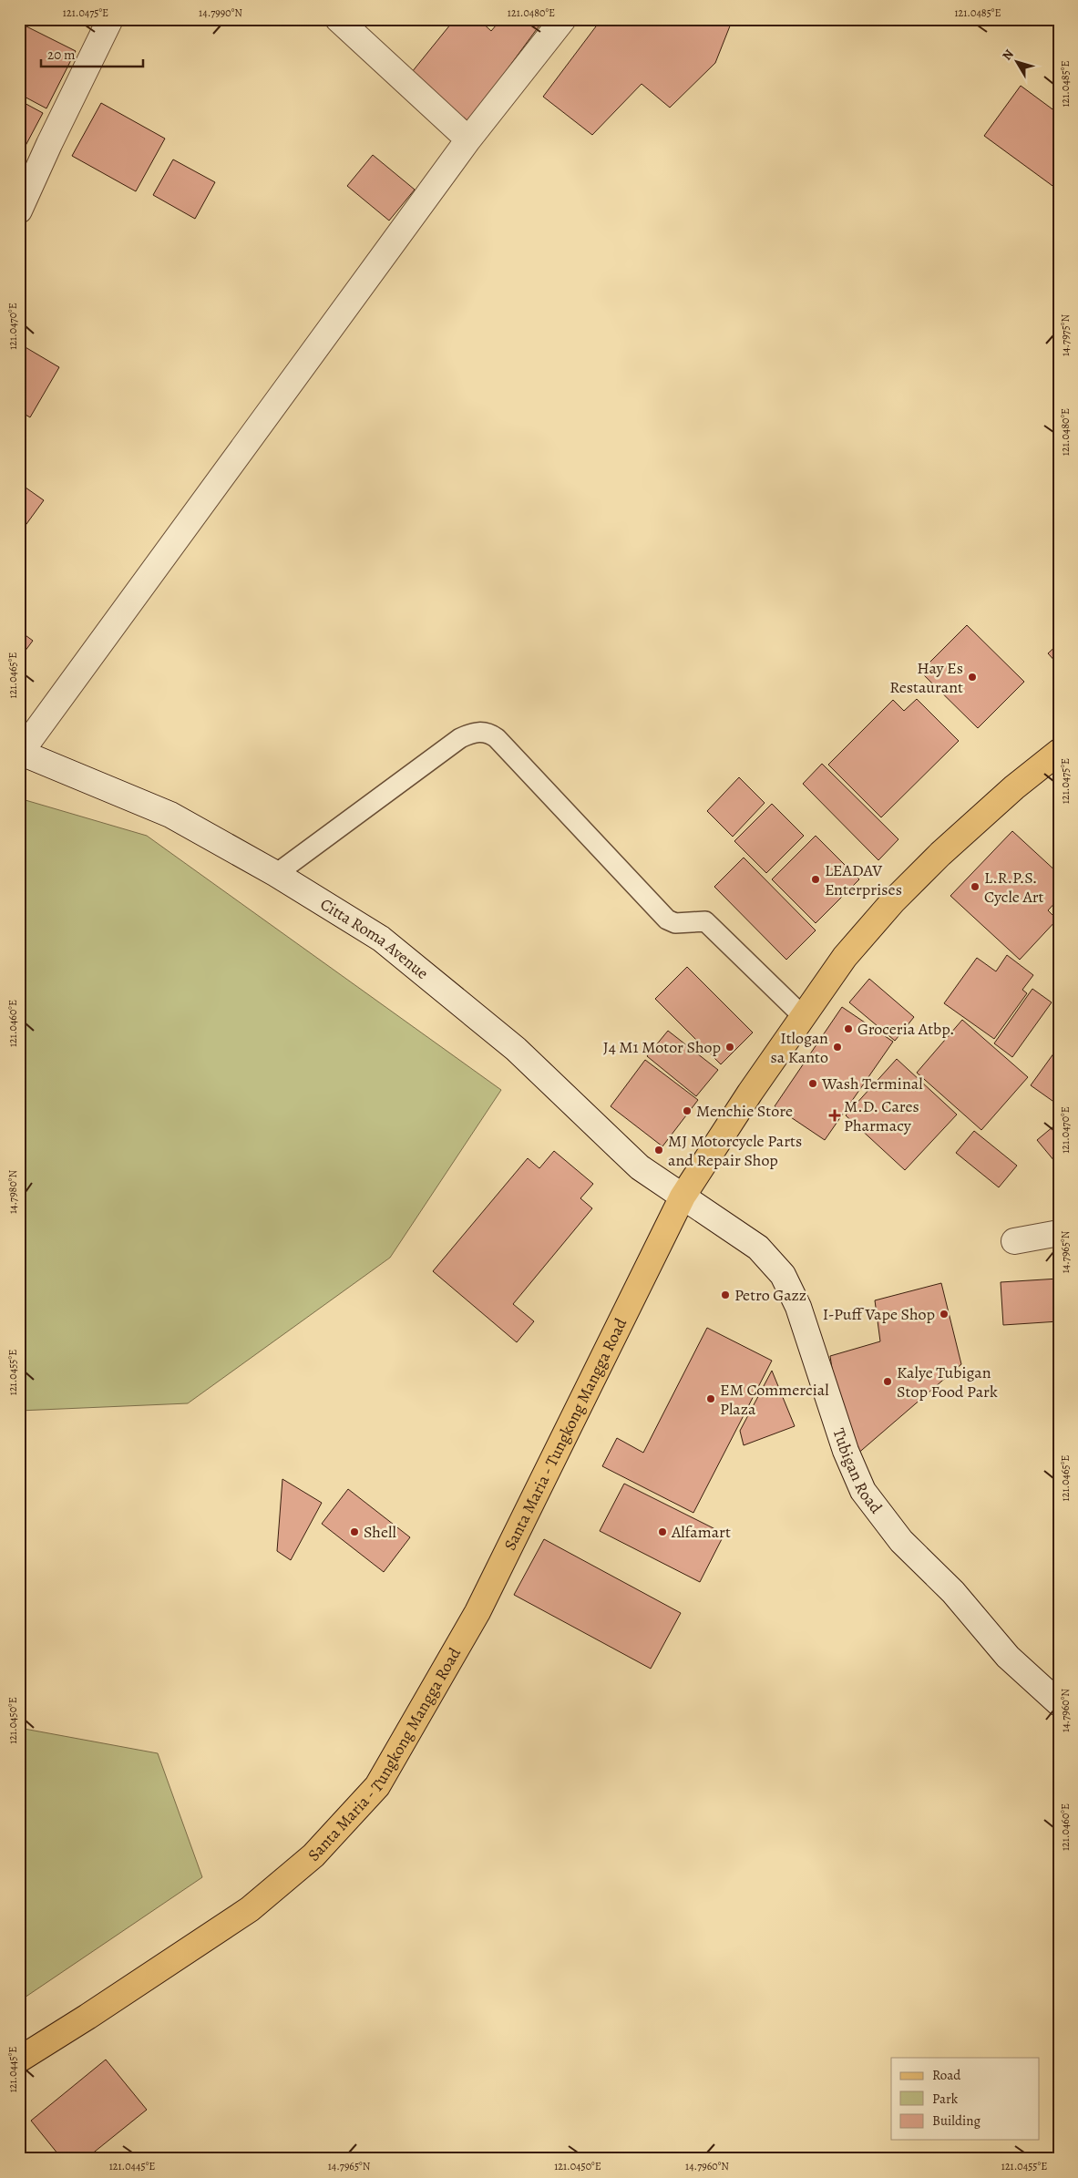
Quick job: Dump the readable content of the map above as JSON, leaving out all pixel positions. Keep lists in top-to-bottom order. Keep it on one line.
{"streets":{"main road":["Santa Maria - Tungkong Mangga Road"],"street":["Citta Roma Avenue","Tubigan Road"]},"crossings":[["Citta Roma Avenue","Santa Maria - Tungkong Mangga Road"],["Citta Roma Avenue","Tubigan Road"],["Santa Maria - Tungkong Mangga Road","Tubigan Road"]],"places":{"other":["Hay Es Restaurant","LEADAV Enterprises","L.R.P.S. Cycle Art","Groceria Atbp.","J4 M1 Motor Shop","Itlogan sa Kanto","Wash Terminal","Menchie Store","MJ Motorcycle Parts and Repair Shop","Petro Gazz","I-Puff Vape Shop","Kalye Tubigan Stop Food Park","EM Commercial Plaza","Shell","Alfamart"],"health":["M.D. Cares Pharmacy"]},"legend":["Road","Park","Building"],"scale_bar":"20 m","north":"top left","coordinates":["121.0475°E","14.7990°N","121.0480°E","121.0485°E","121.0470°E","14.7975°N","121.0465°E","121.0460°E","14.7980°N","14.7965°N","121.0455°E","14.7960°N","121.0450°E","121.0445°E"]}
